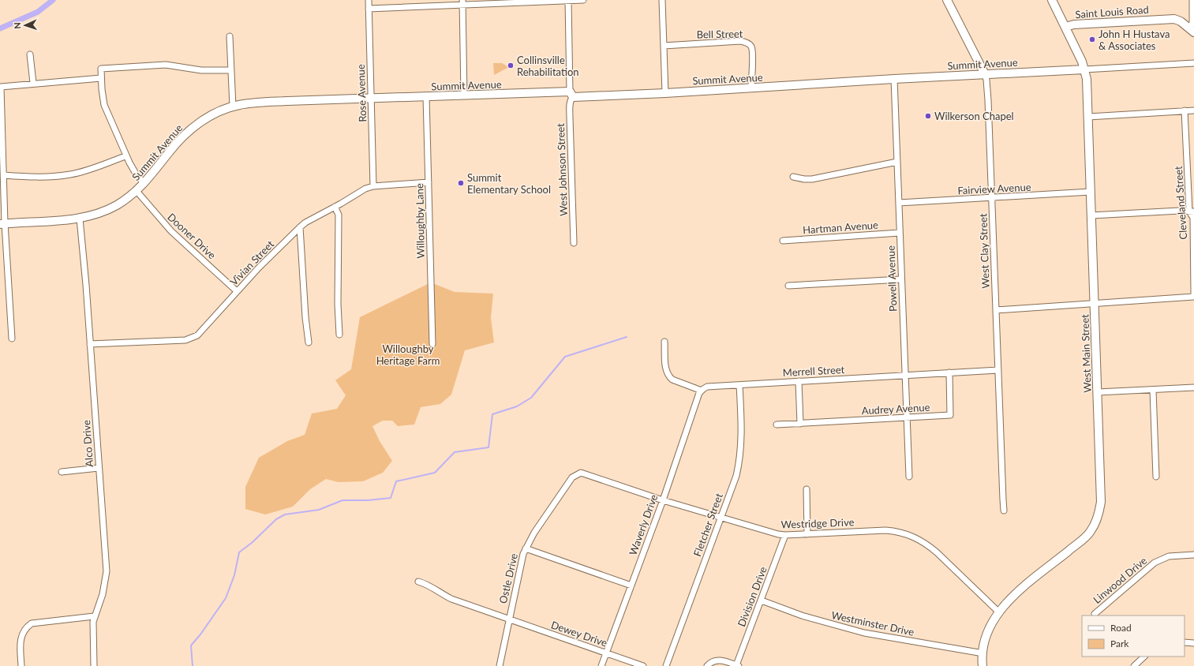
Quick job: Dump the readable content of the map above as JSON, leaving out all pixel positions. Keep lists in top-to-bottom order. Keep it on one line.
{"streets":{"street":["Saint Louis Road","Bell Street","Summit Avenue","Rose Avenue","West Johnson Street","Fairview Avenue","Cleveland Street","Willoughby Lane","Hartman Avenue","Dooner Drive","West Clay Street","Vivian Street","Powell Avenue","West Main Street","Merrell Street","Audrey Avenue","Alco Drive","Westridge Drive","Waverly Drive","Fletcher Street","Ostle Drive","Linwood Drive","Division Drive","Westminster Drive","Dewey Drive"]},"crossings":[["Saint Louis Road","West Main Street"],["Bell Street","Summit Avenue"],["Summit Avenue","Rose Avenue"],["Summit Avenue","West Johnson Street"],["Summit Avenue","Willoughby Lane"],["Summit Avenue","Dooner Drive"],["Summit Avenue","West Clay Street"],["Summit Avenue","Powell Avenue"],["Summit Avenue","West Main Street"],["Summit Avenue","Alco Drive"],["Rose Avenue","Vivian Street"],["Fairview Avenue","West Clay Street"],["Fairview Avenue","Powell Avenue"],["Fairview Avenue","West Main Street"],["Willoughby Lane","Vivian Street"],["Hartman Avenue","Powell Avenue"],["Dooner Drive","Vivian Street"],["West Clay Street","Merrell Street"],["Vivian Street","Alco Drive"],["Powell Avenue","Merrell Street"],["Powell Avenue","Audrey Avenue"],["West Main Street","Westridge Drive"],["West Main Street","Westminster Drive"],["Merrell Street","Audrey Avenue"],["Merrell Street","Waverly Drive"],["Merrell Street","Fletcher Street"],["Westridge Drive","Waverly Drive"],["Westridge Drive","Fletcher Street"],["Westridge Drive","Ostle Drive"],["Westridge Drive","Division Drive"],["Waverly Drive","Dewey Drive"],["Ostle Drive","Dewey Drive"],["Division Drive","Westminster Drive"]],"parks":["Willoughby Heritage Farm"],"places":["John H Hustava & Associates","Collinsville Rehabilitation","Wilkerson Chapel","Summit Elementary School"],"legend":["Road","Park"],"north":"left"}
